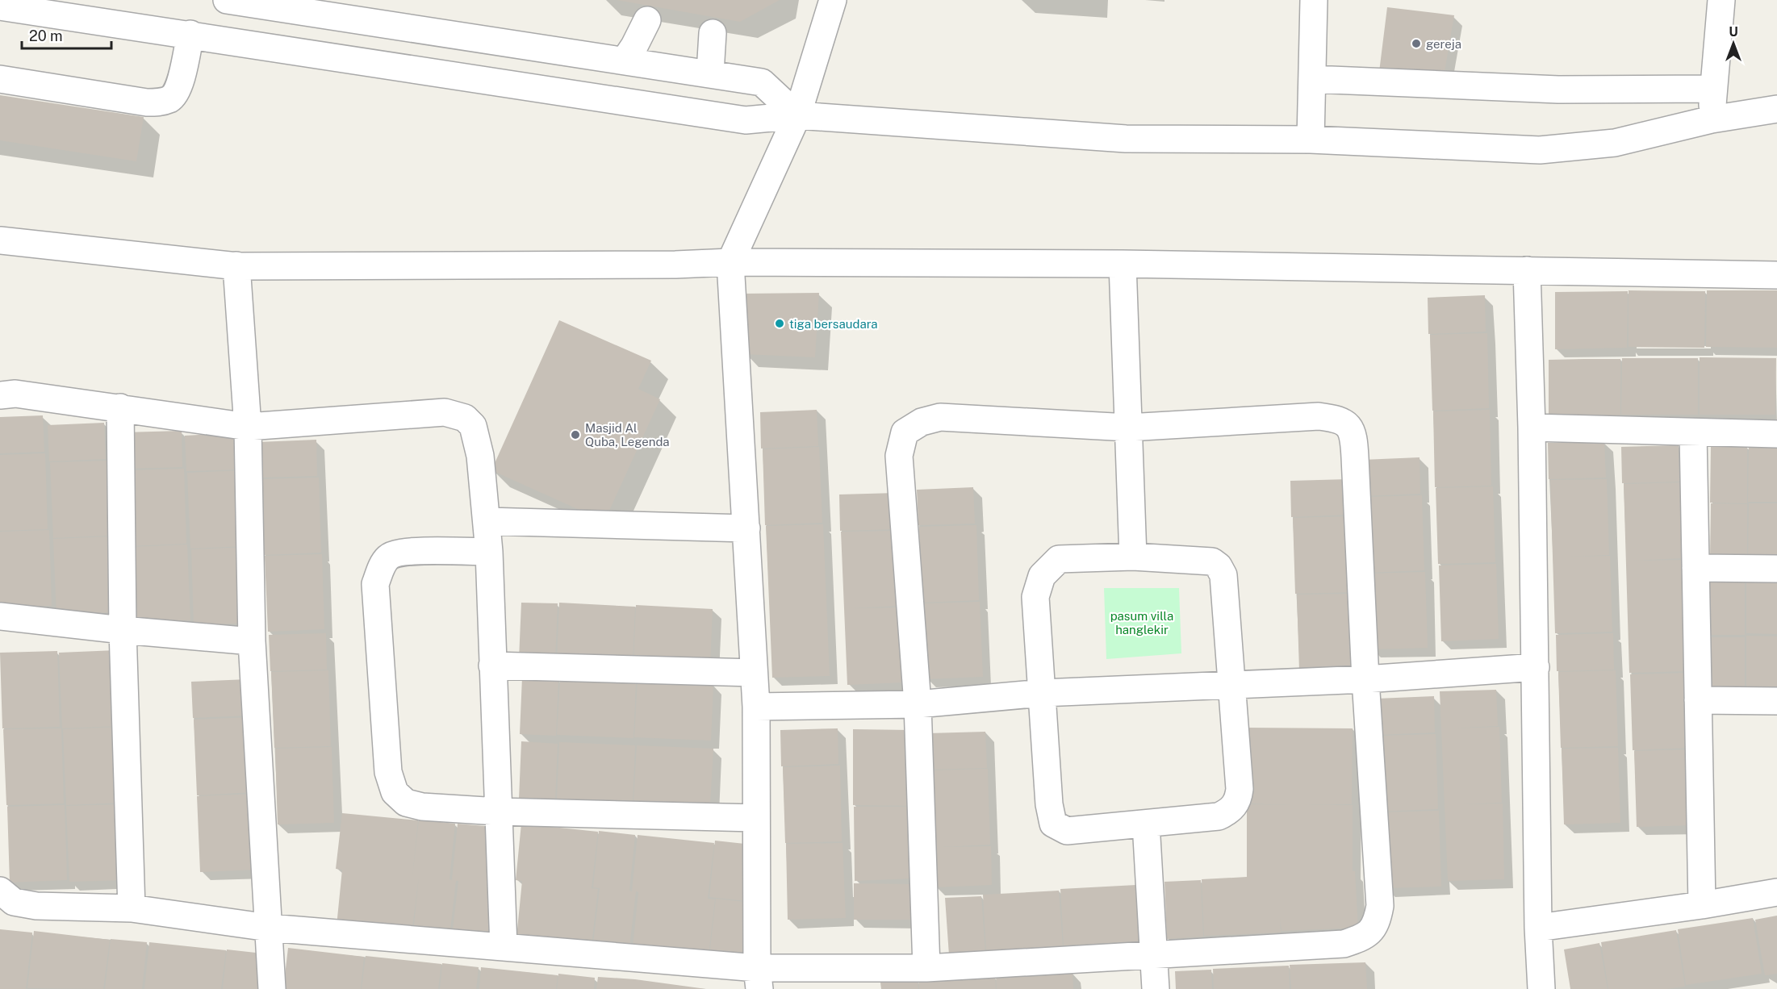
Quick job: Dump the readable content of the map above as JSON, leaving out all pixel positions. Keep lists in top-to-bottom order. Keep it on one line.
{"parks":["pasum villa hanglekir"],"places":["gereja","tiga bersaudara","Masjid Al Quba, Legenda"],"scale_bar":"20 m","north":"top"}
